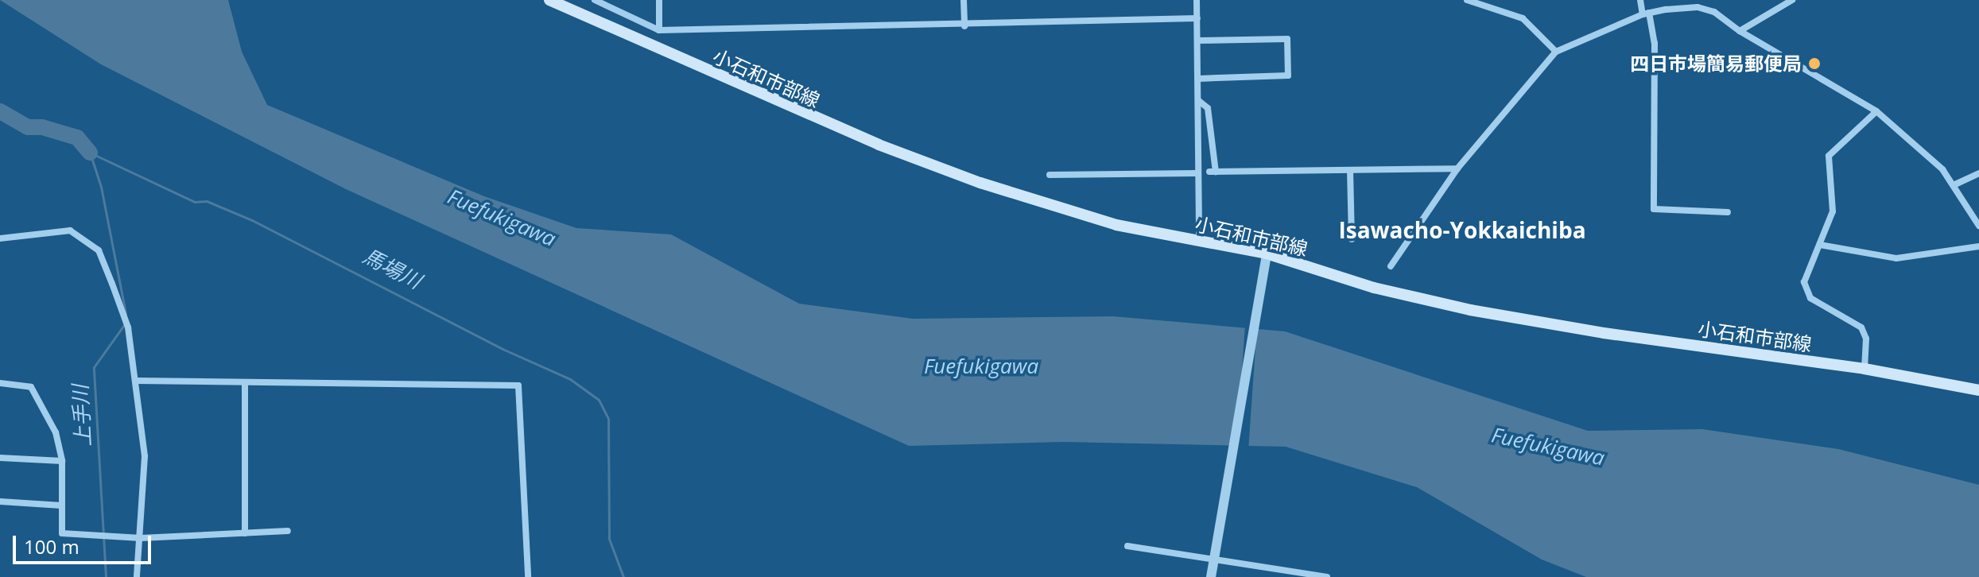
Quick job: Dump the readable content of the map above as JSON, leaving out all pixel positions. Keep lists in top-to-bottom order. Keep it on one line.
{"streets":{"main road":["小石和市部線"]},"districts":["Isawacho-Yokkaichiba"],"water":["Fuefukigawa","馬場川","上手川"],"places":["四日市場簡易郵便局"],"scale_bar":"100 m"}
